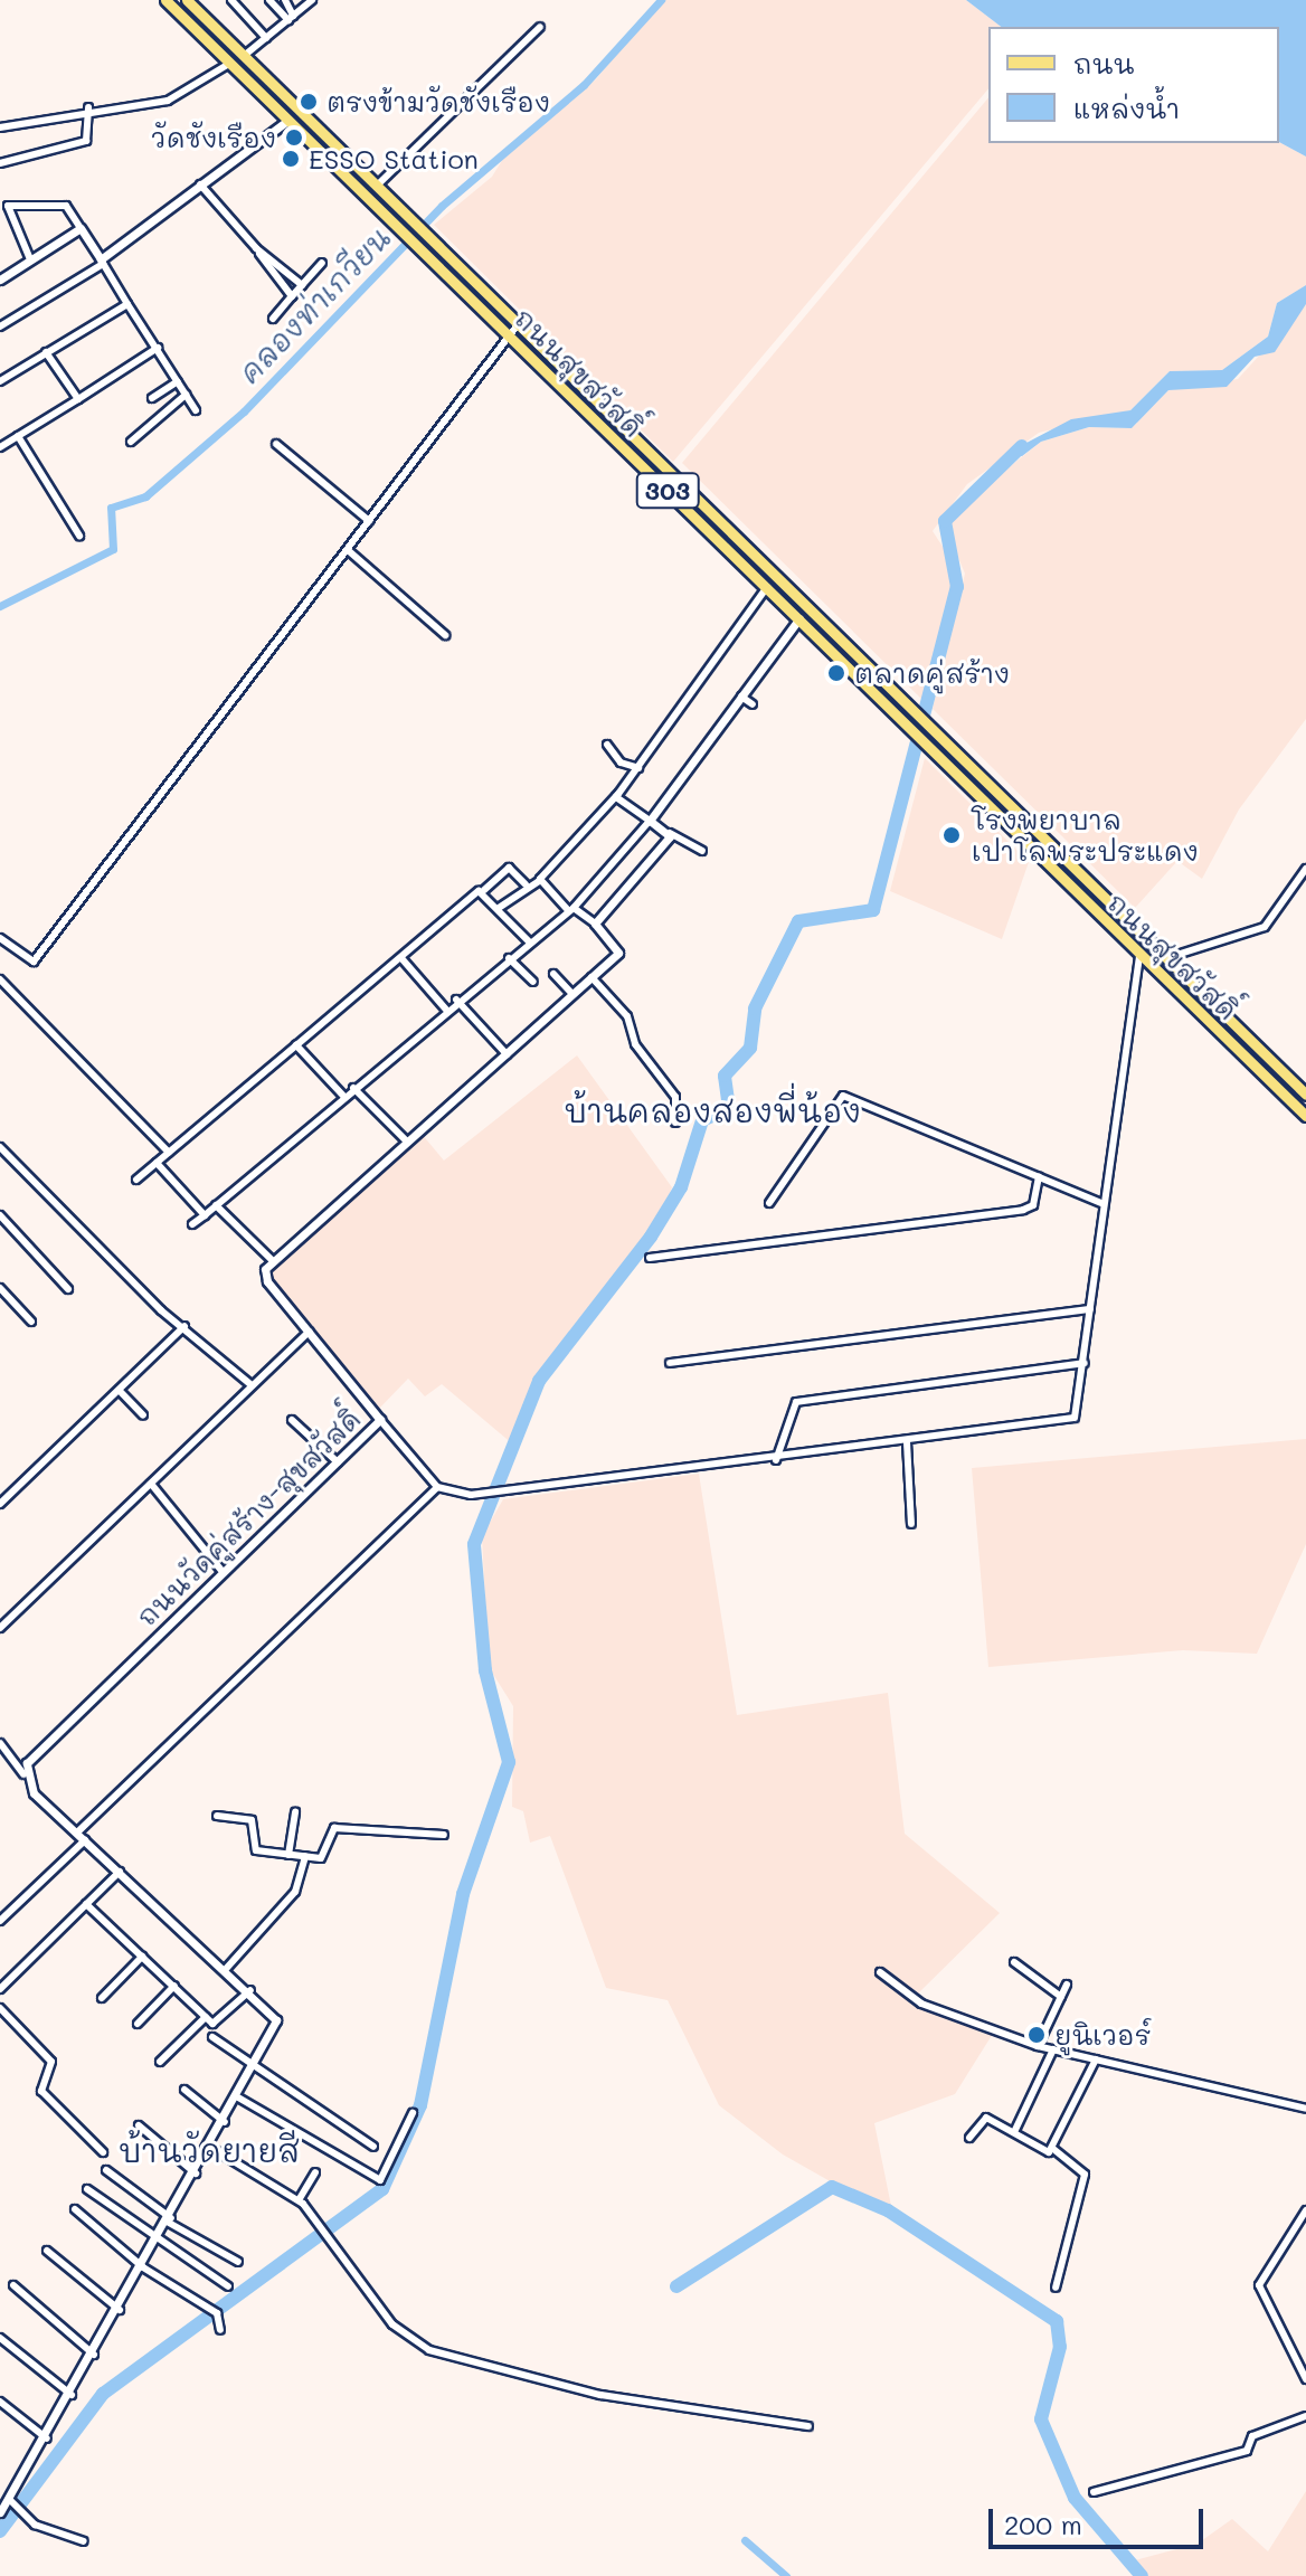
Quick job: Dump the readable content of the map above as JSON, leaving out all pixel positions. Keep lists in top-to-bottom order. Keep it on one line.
{"streets":{"main road":["ถนนสุขสวัสดิ์","303"],"street":["ถนนวัดคู่สร้าง-สุขสวัสดิ์"]},"districts":["บ้านคลองสองพี่น้อง","บ้านวัดยายสี"],"water":["คลองท่าเกวียน"],"places":["ตรงข้ามวัดชังเรือง","วัดชังเรือง","ESSO Station","ตลาดคู่สร้าง","โรงพยาบาล เปาโลพระประแดง","ยูนิเวอร์"],"legend":["ถนน","แหล่งน้ำ"],"scale_bar":"200 m"}
